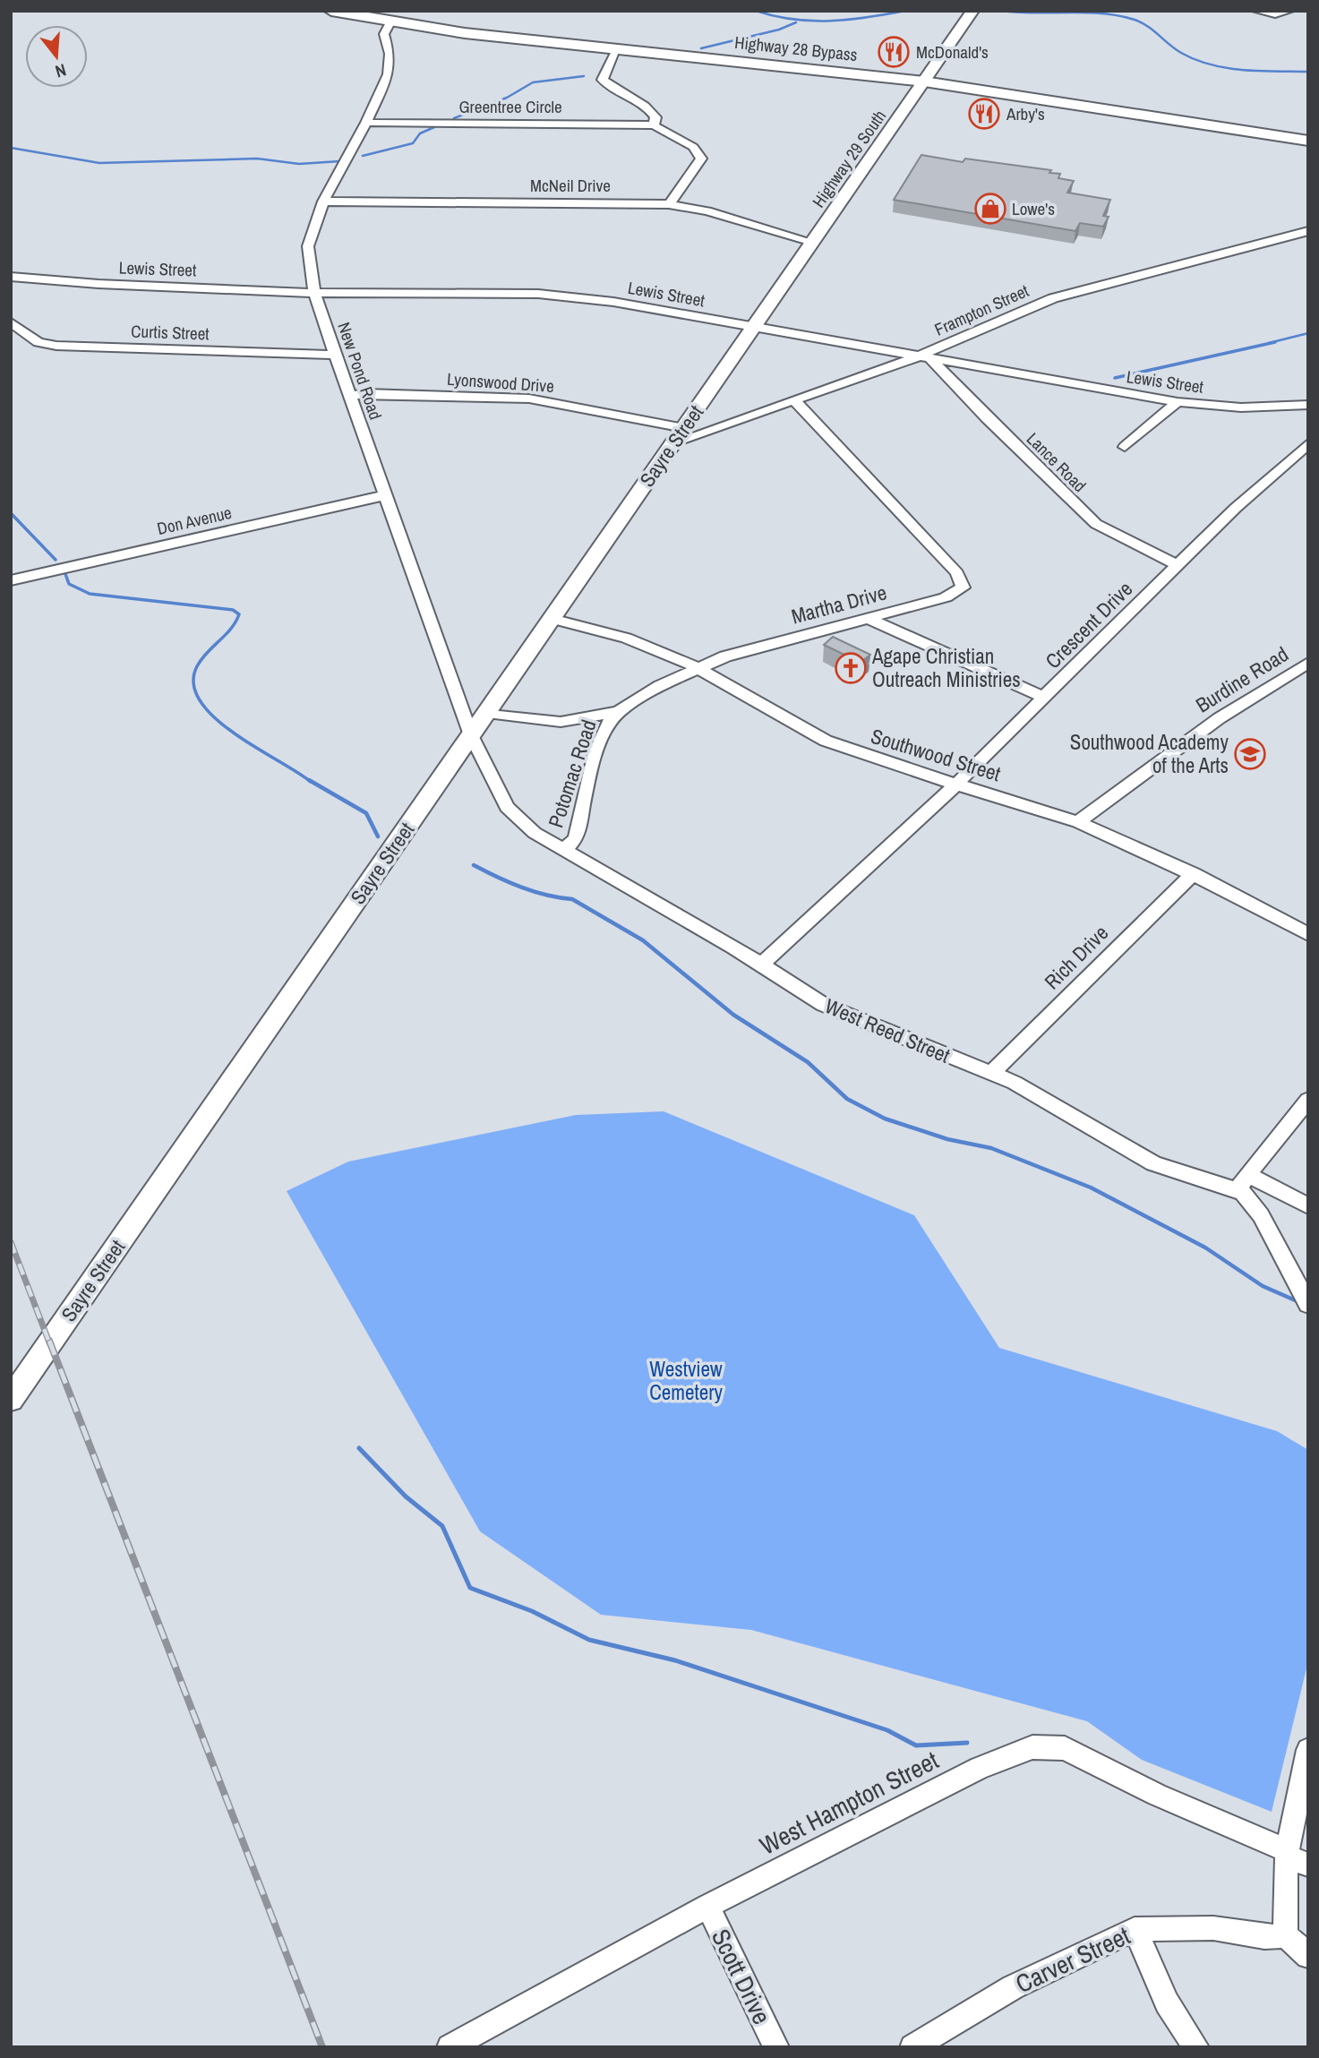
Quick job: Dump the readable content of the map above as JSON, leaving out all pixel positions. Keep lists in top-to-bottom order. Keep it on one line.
{"streets":{"highway":["Highway 28 Bypass"],"main road":["Highway 29 South","Sayre Street"],"street":["Greentree Circle","McNeil Drive","Lewis Street","Frampton Street","Curtis Street","New Pond Road","Lyonswood Drive","Lance Road","Don Avenue","Martha Drive","Crescent Drive","Burdine Road","Southwood Street","Potomac Road","Rich Drive","West Reed Street","West Hampton Street","Carver Street","Scott Drive"]},"crossings":[["Highway 28 Bypass","Greentree Circle"],["Highway 28 Bypass","Highway 29 South"],["Highway 28 Bypass","New Pond Road"],["Greentree Circle","McNeil Drive"],["Greentree Circle","New Pond Road"],["Highway 29 South","McNeil Drive"],["Highway 29 South","Lewis Street"],["Highway 29 South","Sayre Street"],["McNeil Drive","New Pond Road"],["Lewis Street","Frampton Street"],["Lewis Street","New Pond Road"],["Lewis Street","Sayre Street"],["Lewis Street","Lance Road"],["Frampton Street","Lyonswood Drive"],["Frampton Street","Sayre Street"],["Frampton Street","Lance Road"],["Frampton Street","Martha Drive"],["Curtis Street","New Pond Road"],["New Pond Road","Lyonswood Drive"],["New Pond Road","Sayre Street"],["New Pond Road","Don Avenue"],["New Pond Road","West Reed Street"],["Lyonswood Drive","Sayre Street"],["Sayre Street","Martha Drive"],["Sayre Street","Southwood Street"],["Sayre Street","West Reed Street"],["Lance Road","Crescent Drive"],["Martha Drive","Southwood Street"],["Martha Drive","Potomac Road"],["Crescent Drive","Southwood Street"],["Crescent Drive","West Reed Street"],["Burdine Road","Southwood Street"],["Southwood Street","Rich Drive"],["Potomac Road","West Reed Street"],["Rich Drive","West Reed Street"],["West Hampton Street","Scott Drive"]],"parks":["Westview Cemetery"],"places":{"restaurant":["McDonald's","Arby's"],"shop":["Lowe's"],"church":["Agape Christian Outreach Ministries"],"school or university":["Southwood Academy of the Arts"]},"north":"bottom"}
